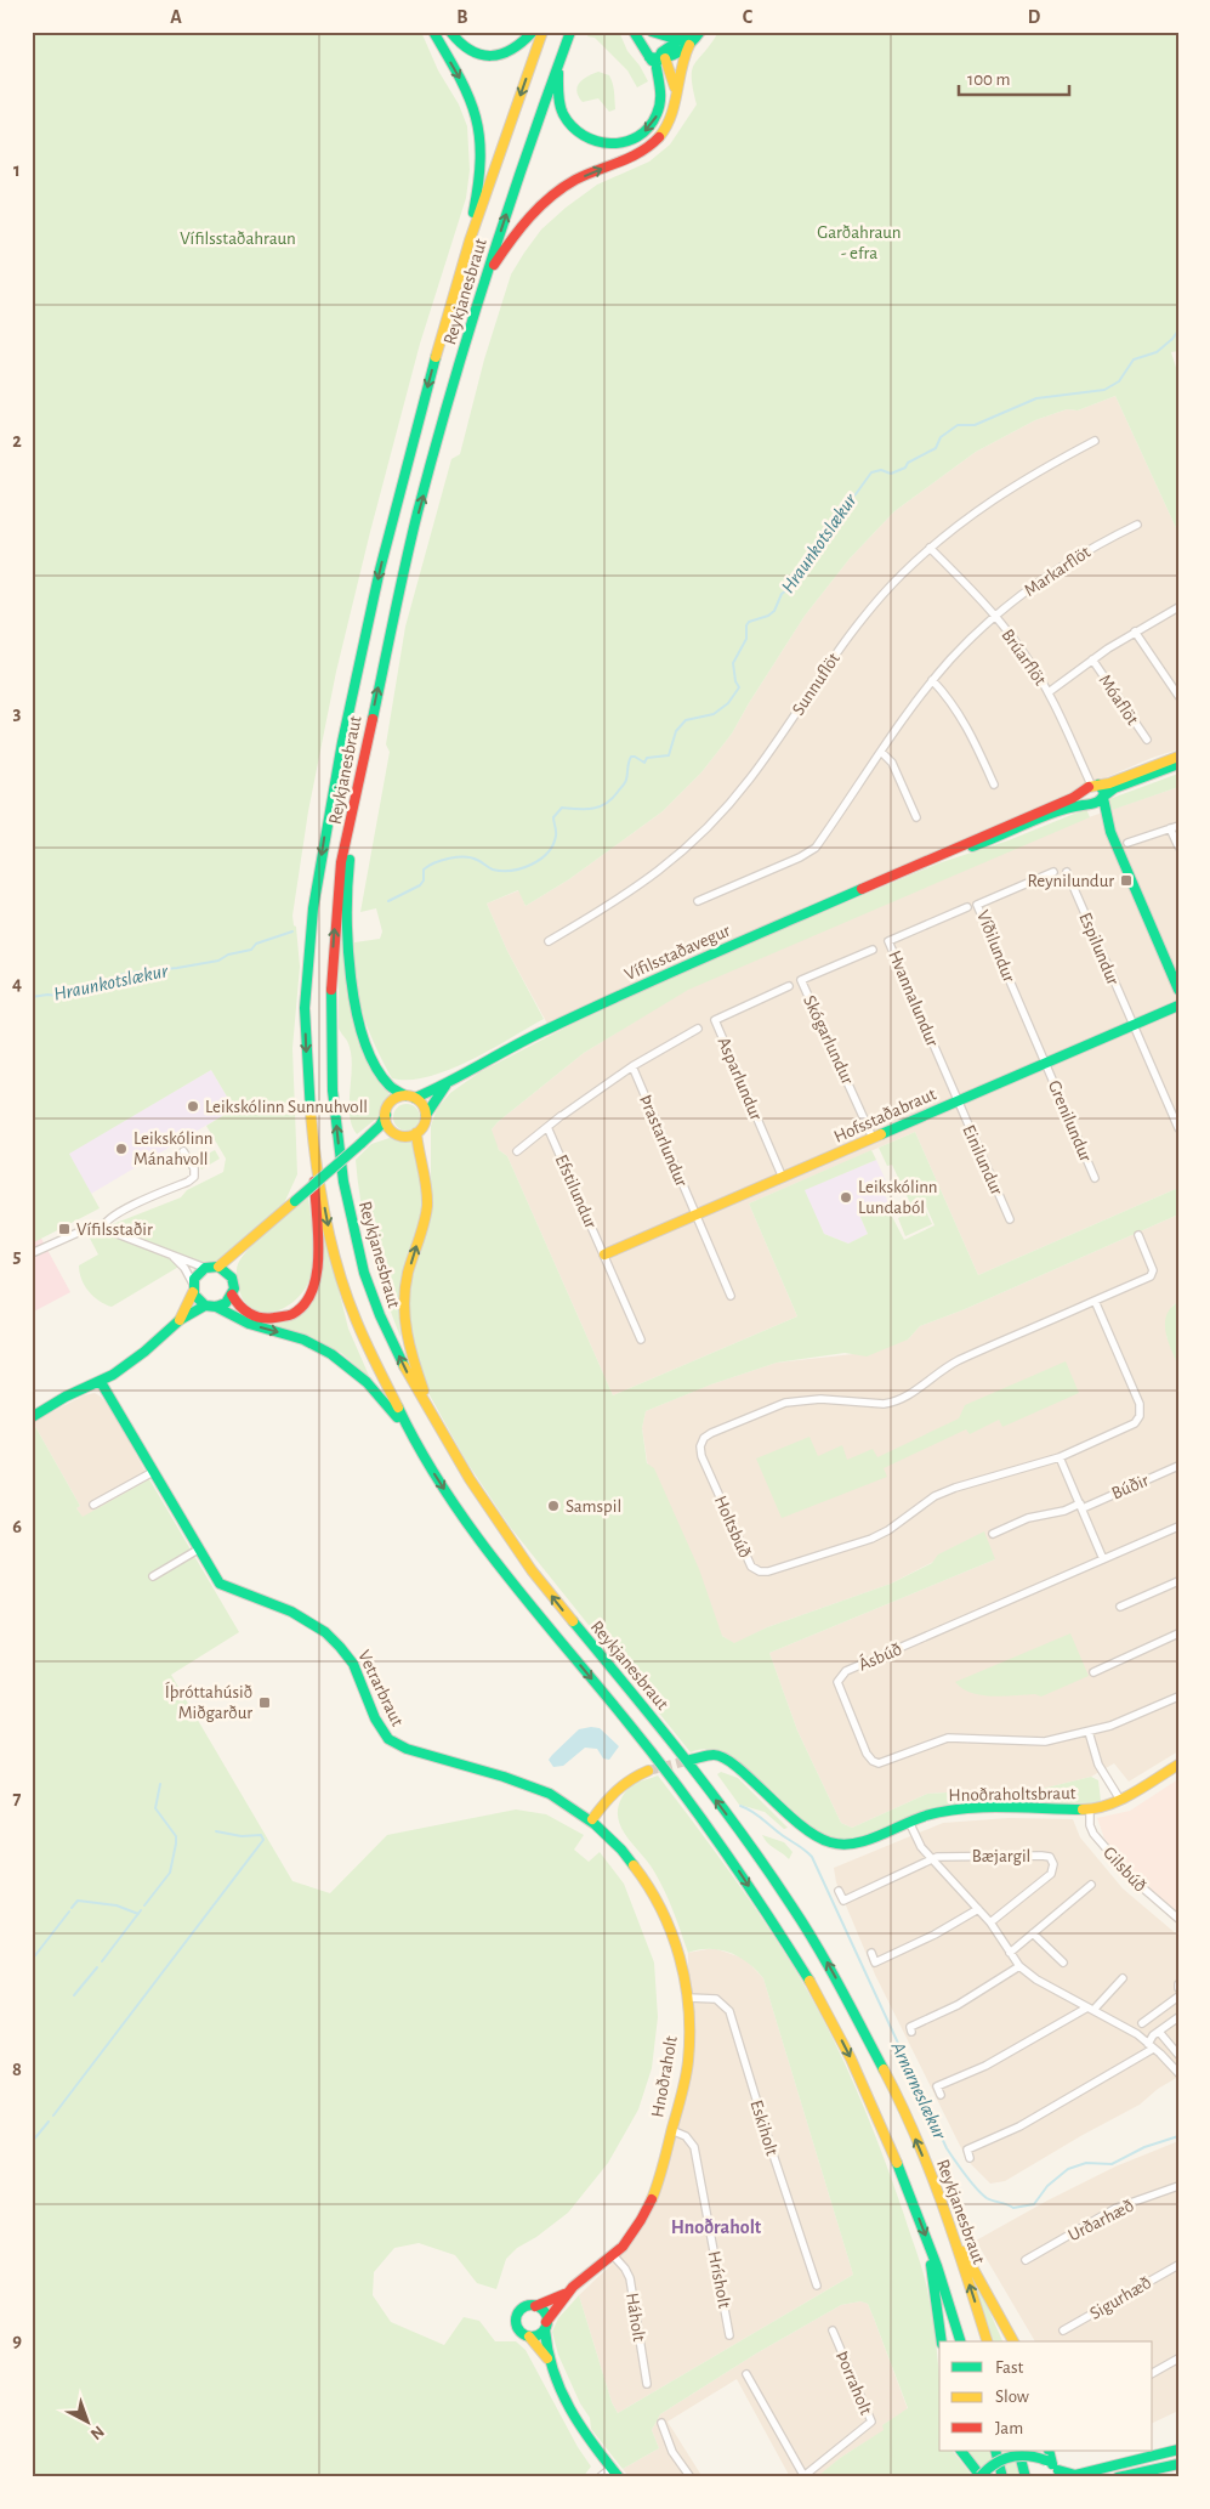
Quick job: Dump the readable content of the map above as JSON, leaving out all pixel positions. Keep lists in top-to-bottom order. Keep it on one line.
{"streets":{"main road":["Reykjanesbraut","Vífilsstaðavegur","Hofsstaðabraut","Vetrarbraut","Hnoðraholtsbraut","Hnoðraholt"],"street":["Markarflöt","Brúarflöt","Sunnuflöt","Móaflöt","Víðilundur","Espilundur","Hvannalundur","Skógarlundur","Asparlundur","Grenilundur","Þrastarlundur","Einilundur","Efstilundur","Búðir","Holtsbúð","Ásbúð","Bæjargil","Gilsbúð","Eskiholt","Urðarhæð","Hrísholt","Sigurhæð","Háholt","Þorraholt"]},"crossings":[["Markarflöt","Brúarflöt"],["Brúarflöt","Sunnuflöt"],["Brúarflöt","Móaflöt"],["Brúarflöt","Vífilsstaðavegur"],["Víðilundur","Hofsstaðabraut"],["Víðilundur","Grenilundur"],["Espilundur","Hofsstaðabraut"],["Hvannalundur","Hofsstaðabraut"],["Hvannalundur","Einilundur"],["Skógarlundur","Hofsstaðabraut"],["Asparlundur","Hofsstaðabraut"],["Hofsstaðabraut","Grenilundur"],["Hofsstaðabraut","Þrastarlundur"],["Hofsstaðabraut","Einilundur"],["Hofsstaðabraut","Efstilundur"],["Vetrarbraut","Hnoðraholt"],["Hnoðraholtsbraut","Bæjargil"],["Hnoðraholtsbraut","Gilsbúð"],["Hnoðraholt","Eskiholt"],["Hnoðraholt","Hrísholt"],["Hnoðraholt","Háholt"]],"districts":["Hnoðraholt"],"water":["Hraunkotslækur","Arnarneslækur"],"parks":["Garðahraun - efra","Vífilsstaðahraun"],"places":{"transit":["Reynilundur","Vífilsstaðir","Íþróttahúsið Miðgarður"],"other":["Leikskólinn Sunnuhvoll","Leikskólinn Mánahvoll","Leikskólinn Lundaból","Samspil"]},"legend":["Fast","Slow","Jam"],"scale_bar":"100 m","north":"bottom right","grid":{"columns":["A","B","C","D"],"rows":["1","2","3","4","5","6","7","8","9"]}}
